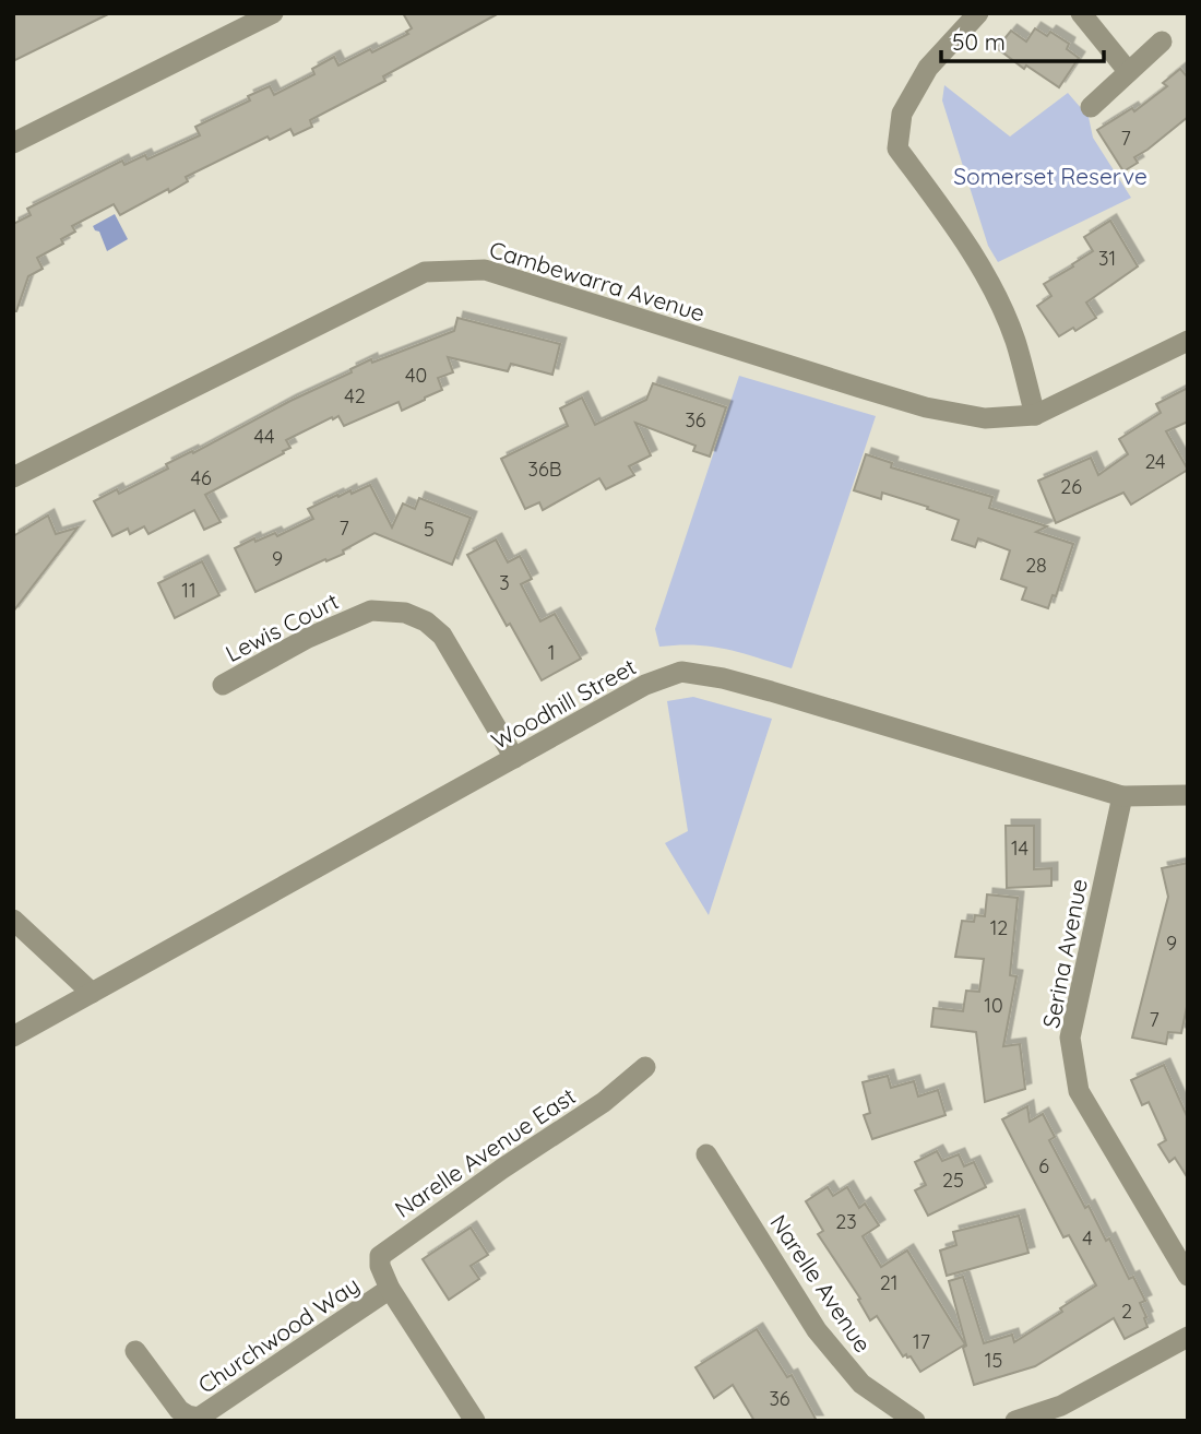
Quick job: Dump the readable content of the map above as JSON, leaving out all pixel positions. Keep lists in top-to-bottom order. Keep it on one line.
{"streets":{"street":["Cambewarra Avenue","Lewis Court","Woodhill Street","Serina Avenue","Narelle Avenue East","Narelle Avenue","Churchwood Way"]},"crossings":[["Lewis Court","Woodhill Street"],["Woodhill Street","Serina Avenue"],["Narelle Avenue East","Churchwood Way"]],"parks":["Somerset Reserve"],"house_numbers":["7","31","40","42","36","44","24","36B","46","26","7","5","9","28","3","11","1","14","12","9","10","7","6","25","23","4","21","2","17","15","36"],"scale_bar":"50 m"}
